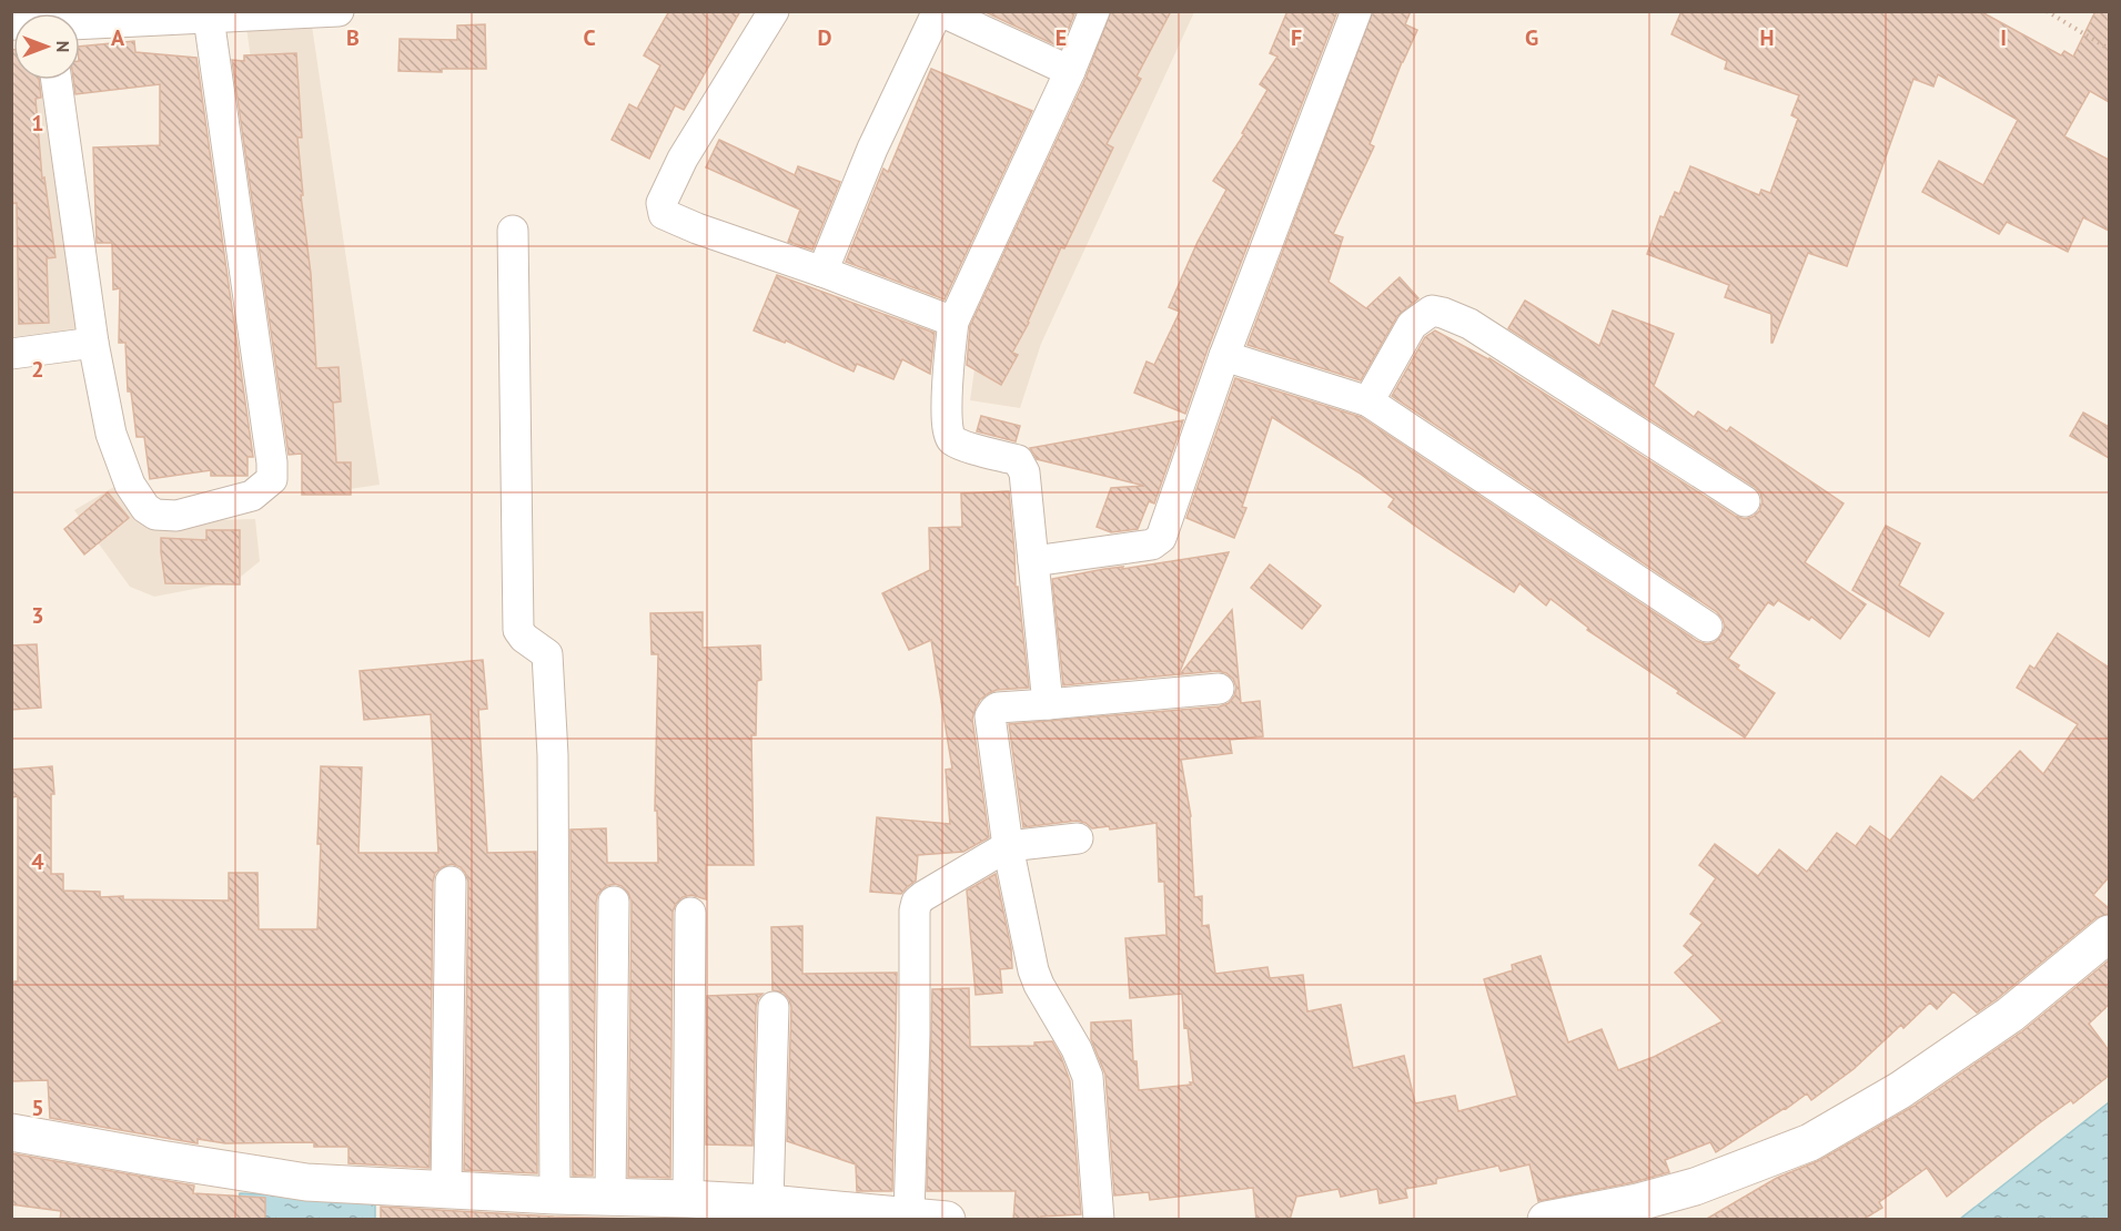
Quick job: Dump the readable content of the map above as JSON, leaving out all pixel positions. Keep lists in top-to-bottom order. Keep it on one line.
{"north":"right","grid":{"columns":["A","B","C","D","E","F","G","H","I"],"rows":["1","2","3","4","5"]}}
